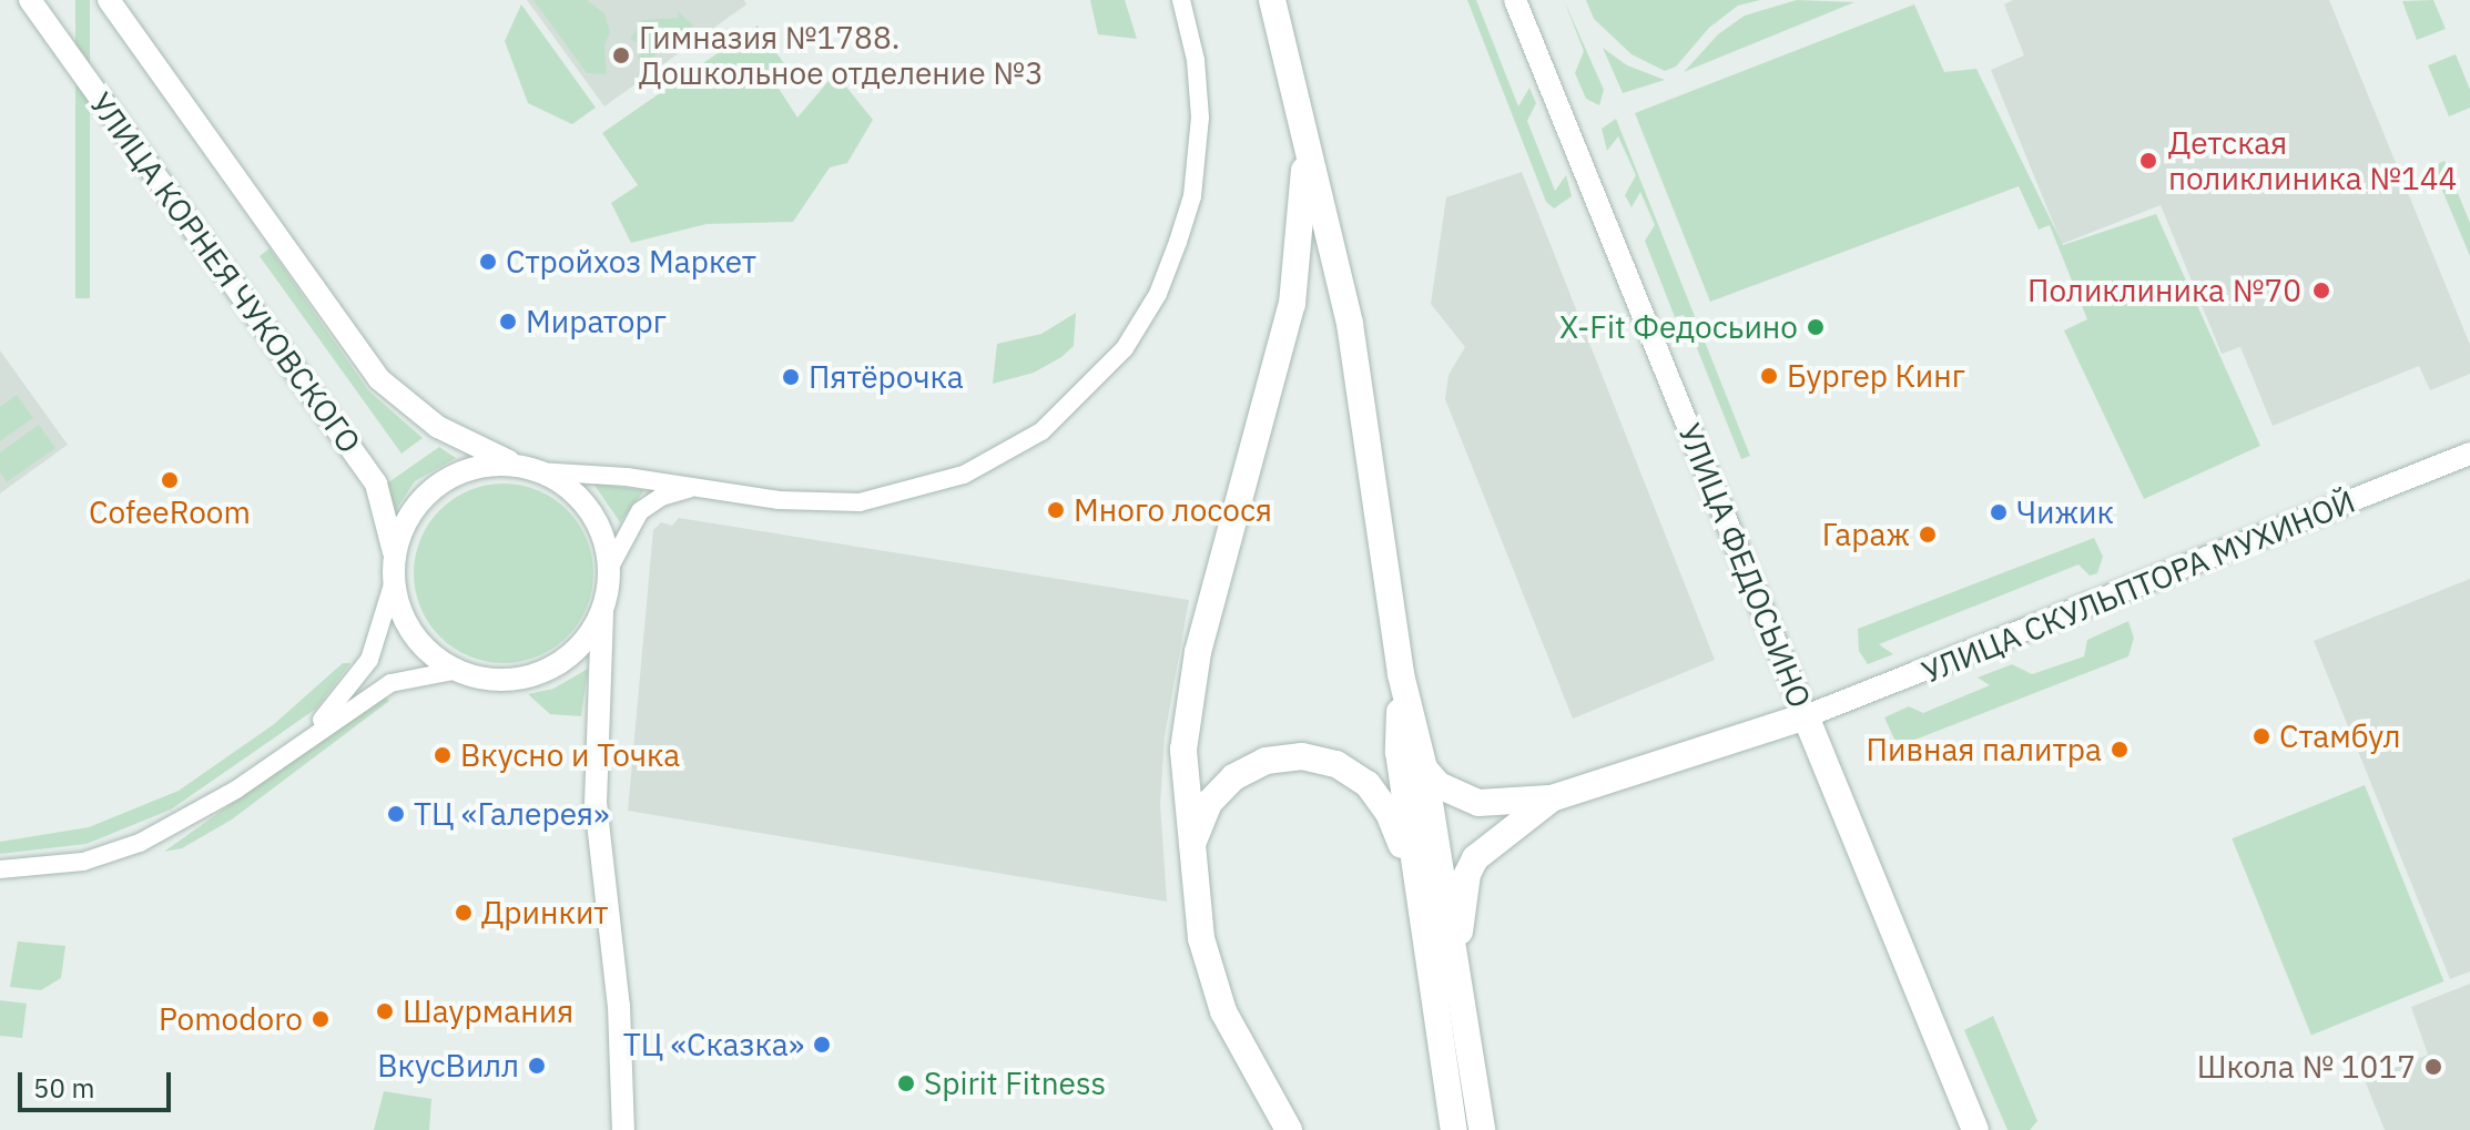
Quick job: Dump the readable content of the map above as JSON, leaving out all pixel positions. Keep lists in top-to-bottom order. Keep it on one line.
{"streets":{"main road":["УЛИЦА ФЕДОСЬИНО"],"street":["УЛИЦА КОРНЕЯ ЧУКОВСКОГО","УЛИЦА СКУЛЬПТОРА МУХИНОЙ"]},"crossings":[["УЛИЦА ФЕДОСЬИНО","УЛИЦА СКУЛЬПТОРА МУХИНОЙ"]],"places":["Гимназия №1788. Дошкольное отделение №3","Детская поликлиника №144","Стройхоз Маркет","Поликлиника №70","Мираторг","X-Fit Федосьино","Бургер Кинг","Пятёрочка","CofeeRoom","Много лосося","Чижик","Гараж","Стамбул","Пивная палитра","Вкусно и Точка","ТЦ «Галерея»","Дринкит","Шаурмания","Pomodoro","ТЦ «Сказка»","ВкусВилл","Школа № 1017","Spirit Fitness"],"scale_bar":"50 m"}
